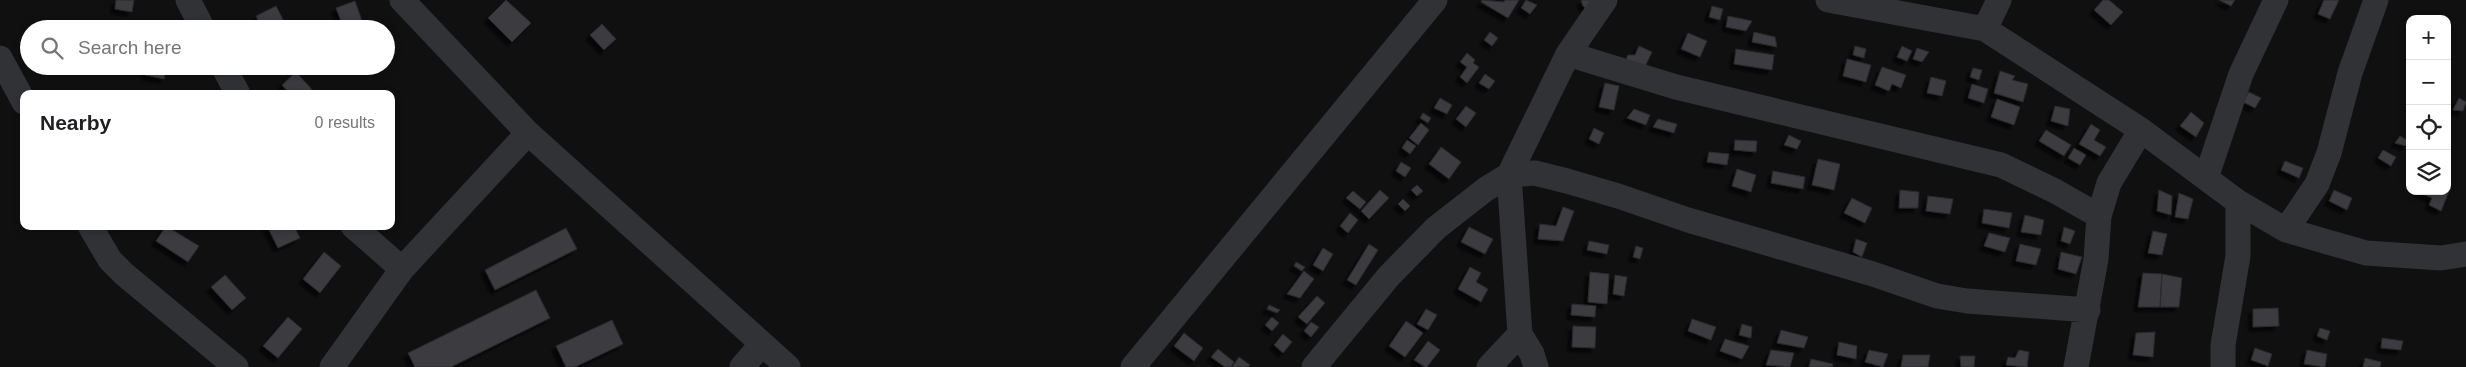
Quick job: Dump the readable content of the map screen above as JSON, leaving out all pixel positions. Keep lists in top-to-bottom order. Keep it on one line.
{"page":{"map_buttons":["+","−"],"search":"Search here","heading":["Nearby","0 results"]}}
